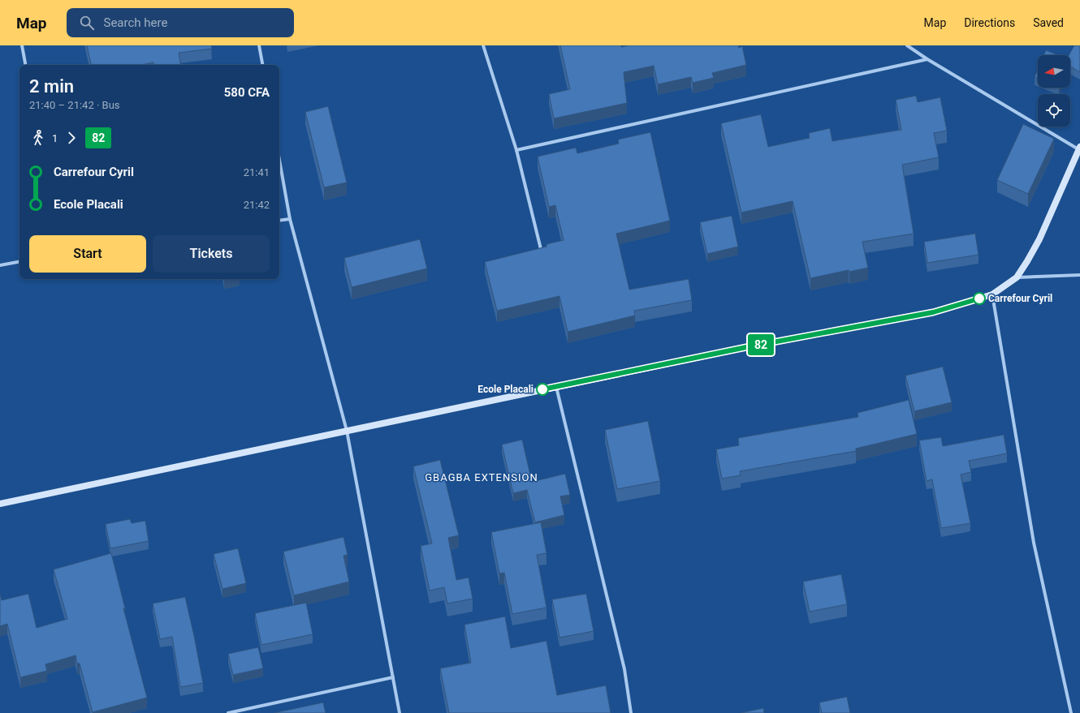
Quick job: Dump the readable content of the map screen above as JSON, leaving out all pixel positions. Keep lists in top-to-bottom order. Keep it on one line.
{"districts":["GBAGBA EXTENSION"],"places":["Carrefour Cyril","Ecole Placali"],"lines":["bus line 82"],"north":"left","page":{"header":"Map","search":"Search here","nav":["Map","Directions","Saved"],"on_map":"82","heading":["2 min","21:40 – 21:42 · Bus","580 CFA"],"legs":["1","82"],"list":[{"name":"Carrefour Cyril","value":"21:41"},{"name":"Ecole Placali","value":"21:42"}],"buttons":["Start","Tickets"]}}
